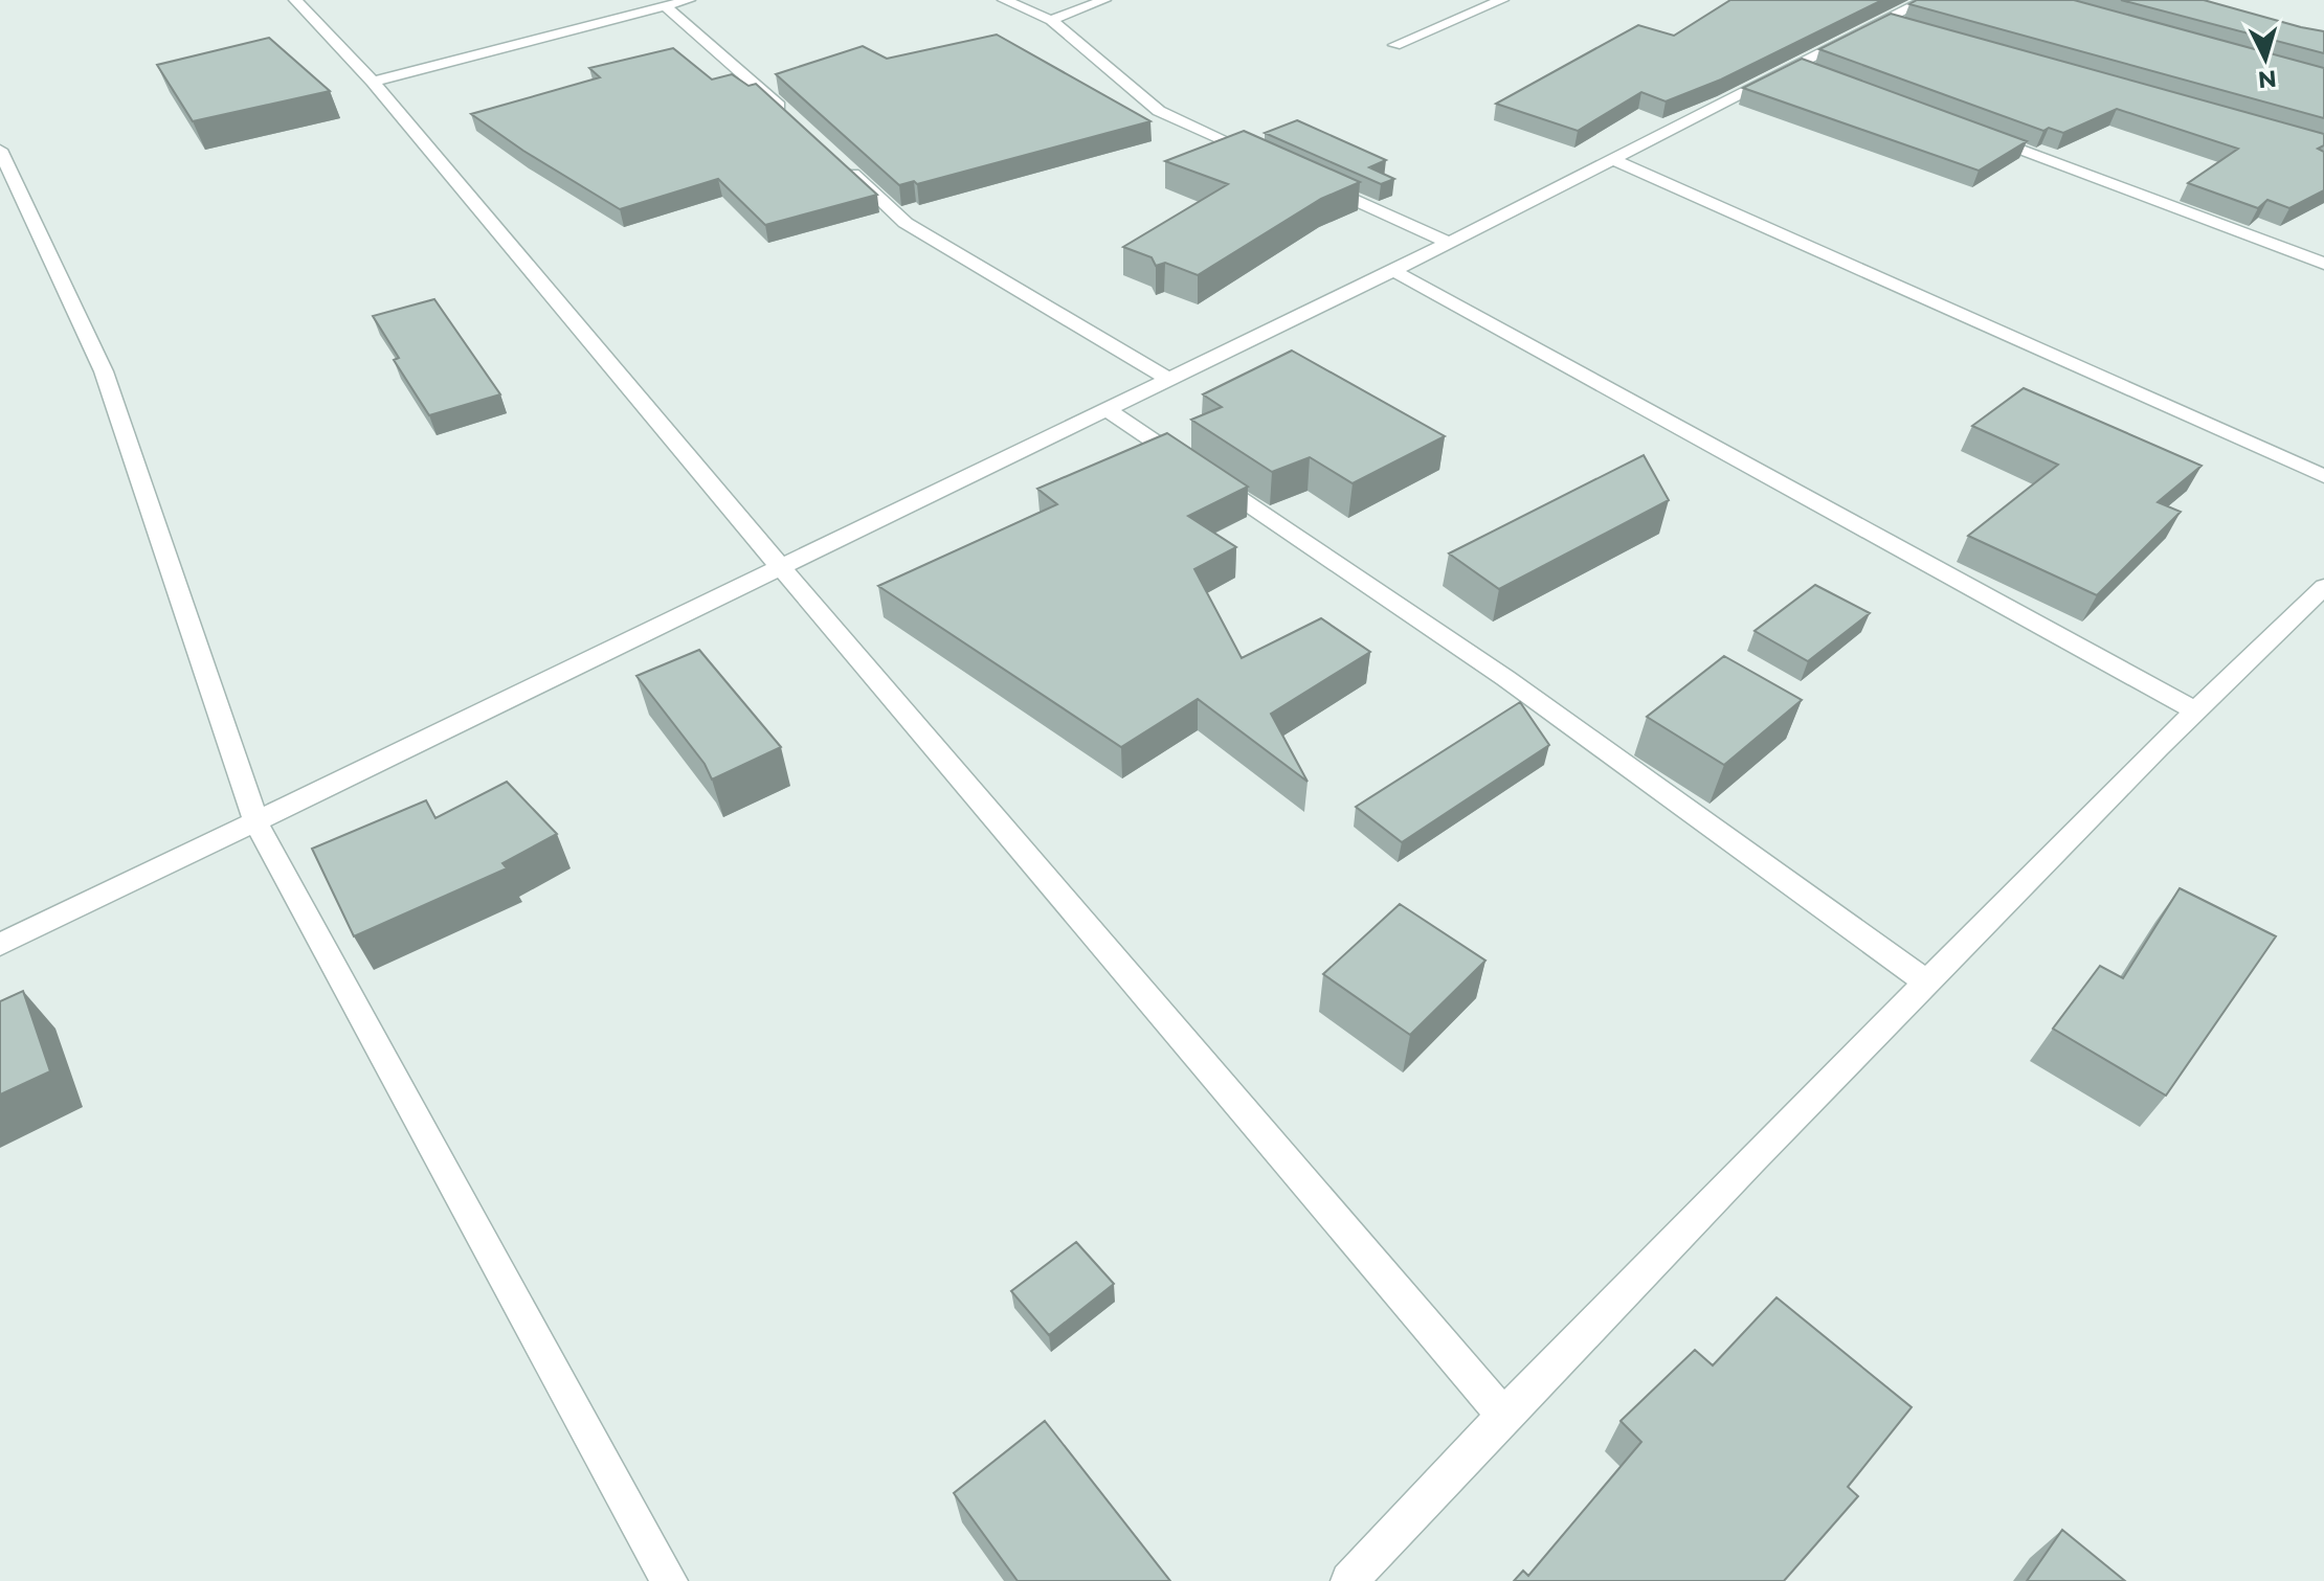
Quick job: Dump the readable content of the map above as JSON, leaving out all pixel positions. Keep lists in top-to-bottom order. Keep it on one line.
{"north":"bottom"}
